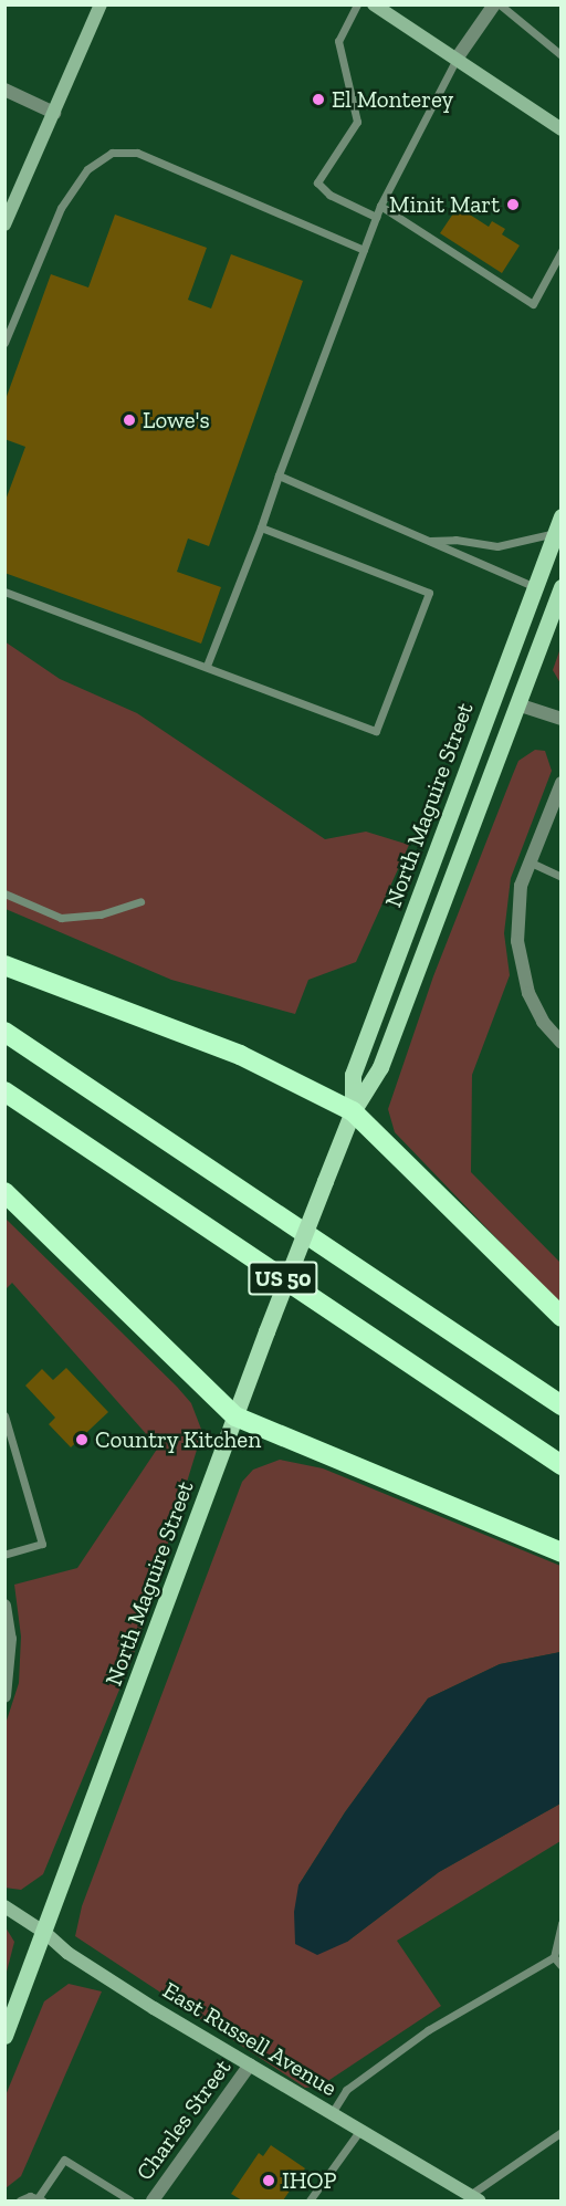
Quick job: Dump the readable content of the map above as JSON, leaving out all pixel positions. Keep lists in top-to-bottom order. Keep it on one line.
{"streets":{"highway":["US 50"],"main road":["North Maguire Street"],"street":["East Russell Avenue","Charles Street"]},"crossings":[["North Maguire Street","East Russell Avenue"],["East Russell Avenue","Charles Street"]],"places":["El Monterey","Minit Mart","Lowe's","Country Kitchen","IHOP"]}
